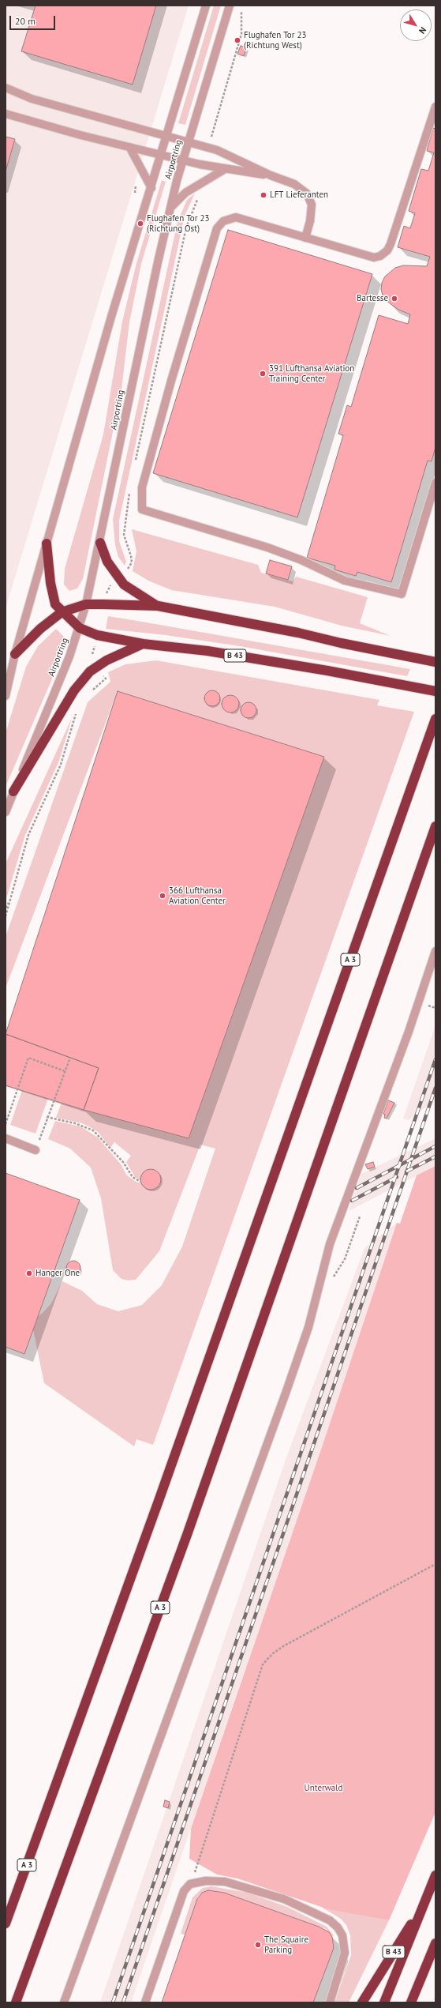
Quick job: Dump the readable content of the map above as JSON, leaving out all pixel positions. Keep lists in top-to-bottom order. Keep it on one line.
{"streets":{"highway":["B 43","A 3"],"street":["Airportring"]},"crossings":[["Airportring","B 43"]],"parks":["Unterwald"],"places":["Flughafen Tor 23 (Richtung West)","LFT Lieferanten","Flughafen Tor 23 (Richtung Ost)","Bartesse","391 Lufthansa Aviation Training Center","366 Lufthansa Aviation Center","Hanger One","The Squaire Parking"],"scale_bar":"20 m","north":"bottom right"}
